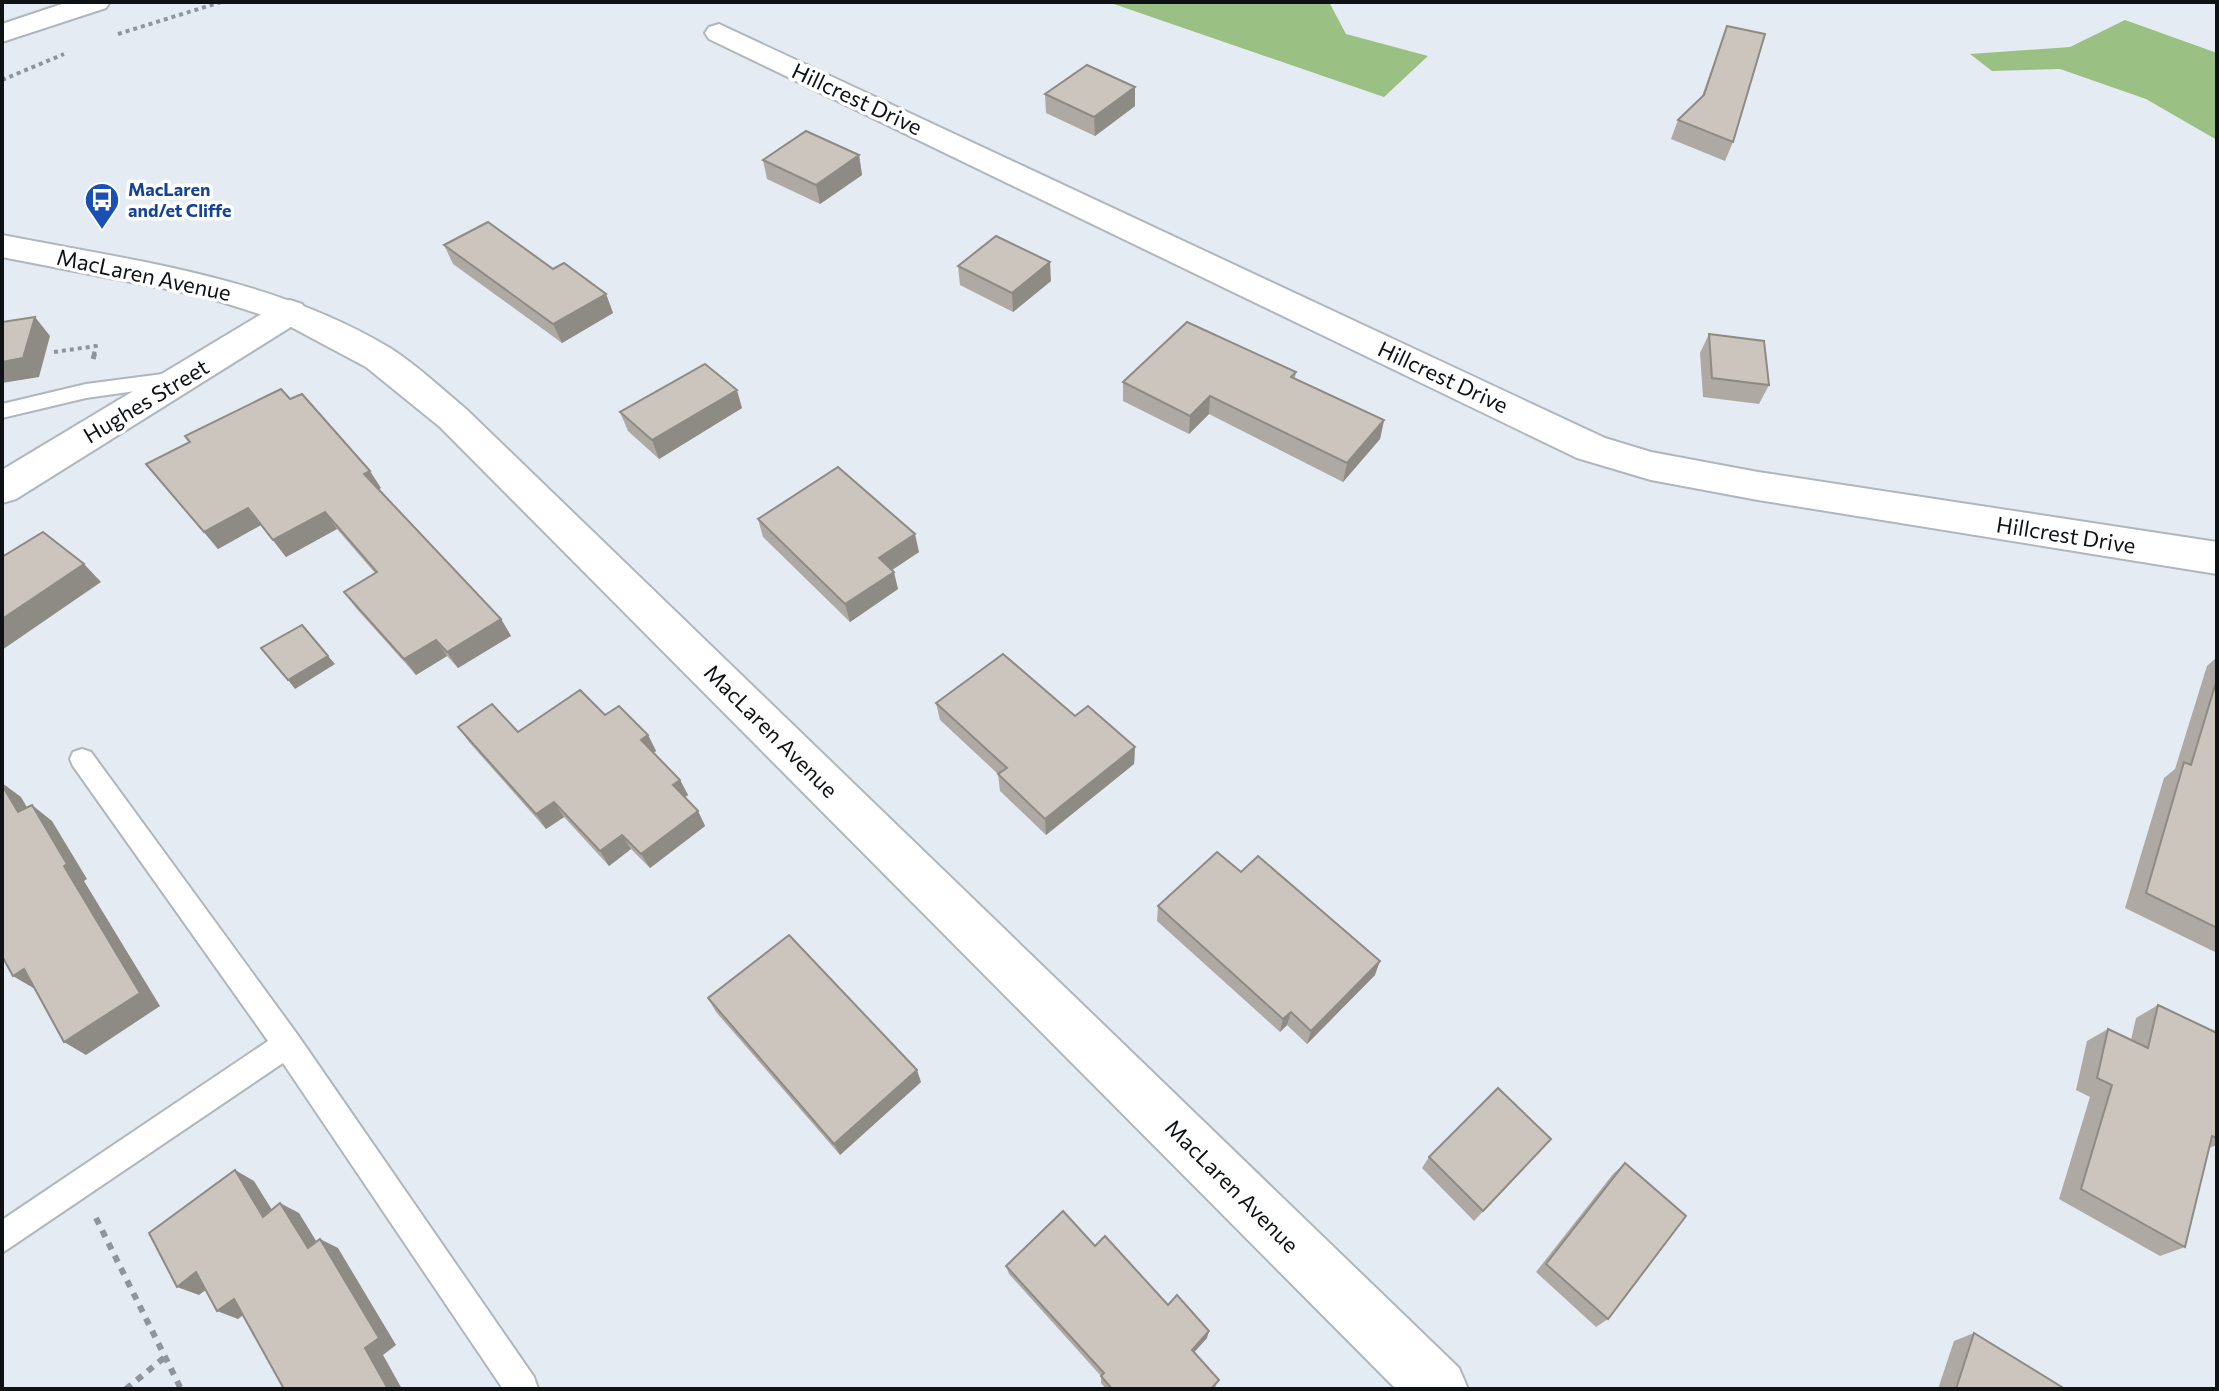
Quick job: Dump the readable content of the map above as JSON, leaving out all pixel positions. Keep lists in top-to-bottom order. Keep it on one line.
{"streets":{"street":["Hillcrest Drive","MacLaren Avenue","Hughes Street"]},"crossings":[["MacLaren Avenue","Hughes Street"]],"places":{"bus stop":["MacLaren and/et Cliffe"]}}
